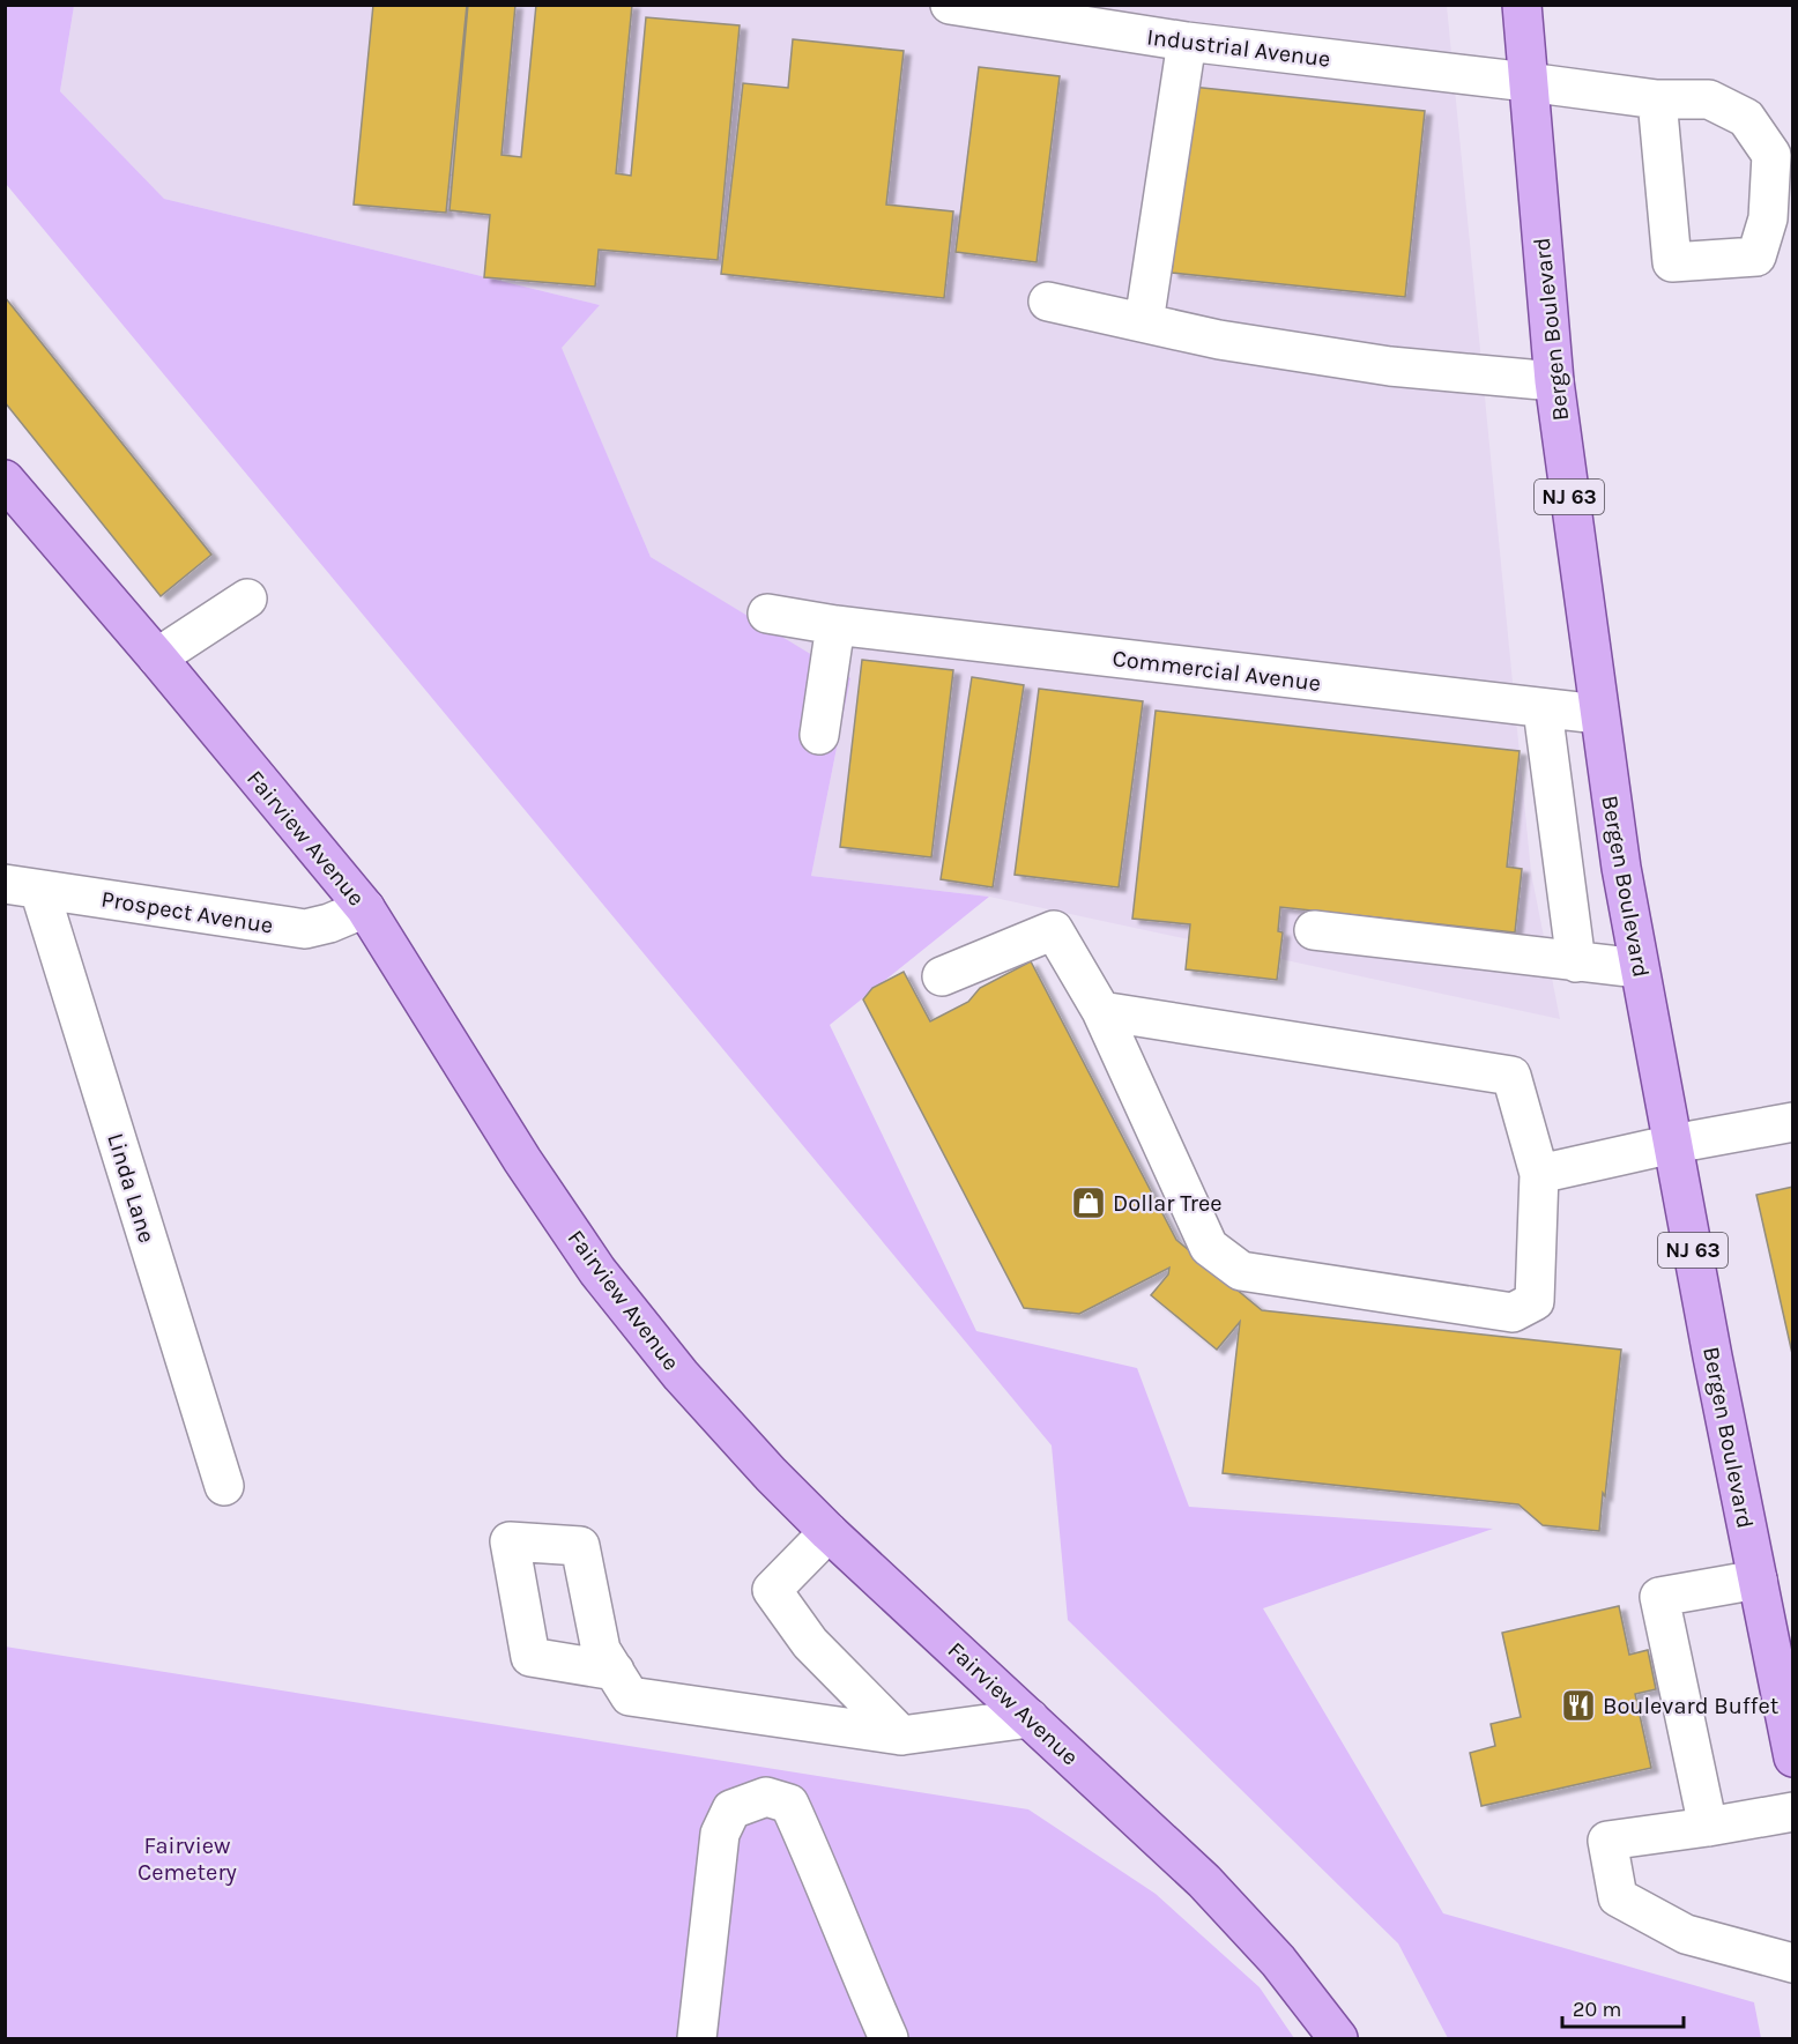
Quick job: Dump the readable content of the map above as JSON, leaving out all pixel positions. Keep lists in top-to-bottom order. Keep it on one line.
{"streets":{"main road":["Bergen Boulevard","NJ 63","Fairview Avenue"],"street":["Industrial Avenue","Commercial Avenue","Prospect Avenue","Linda Lane"]},"crossings":[["Industrial Avenue","Bergen Boulevard"],["Bergen Boulevard","Commercial Avenue"],["Fairview Avenue","Prospect Avenue"],["Prospect Avenue","Linda Lane"]],"parks":["Fairview Cemetery"],"places":{"shop":["Dollar Tree"],"restaurant":["Boulevard Buffet"]},"scale_bar":"20 m"}
